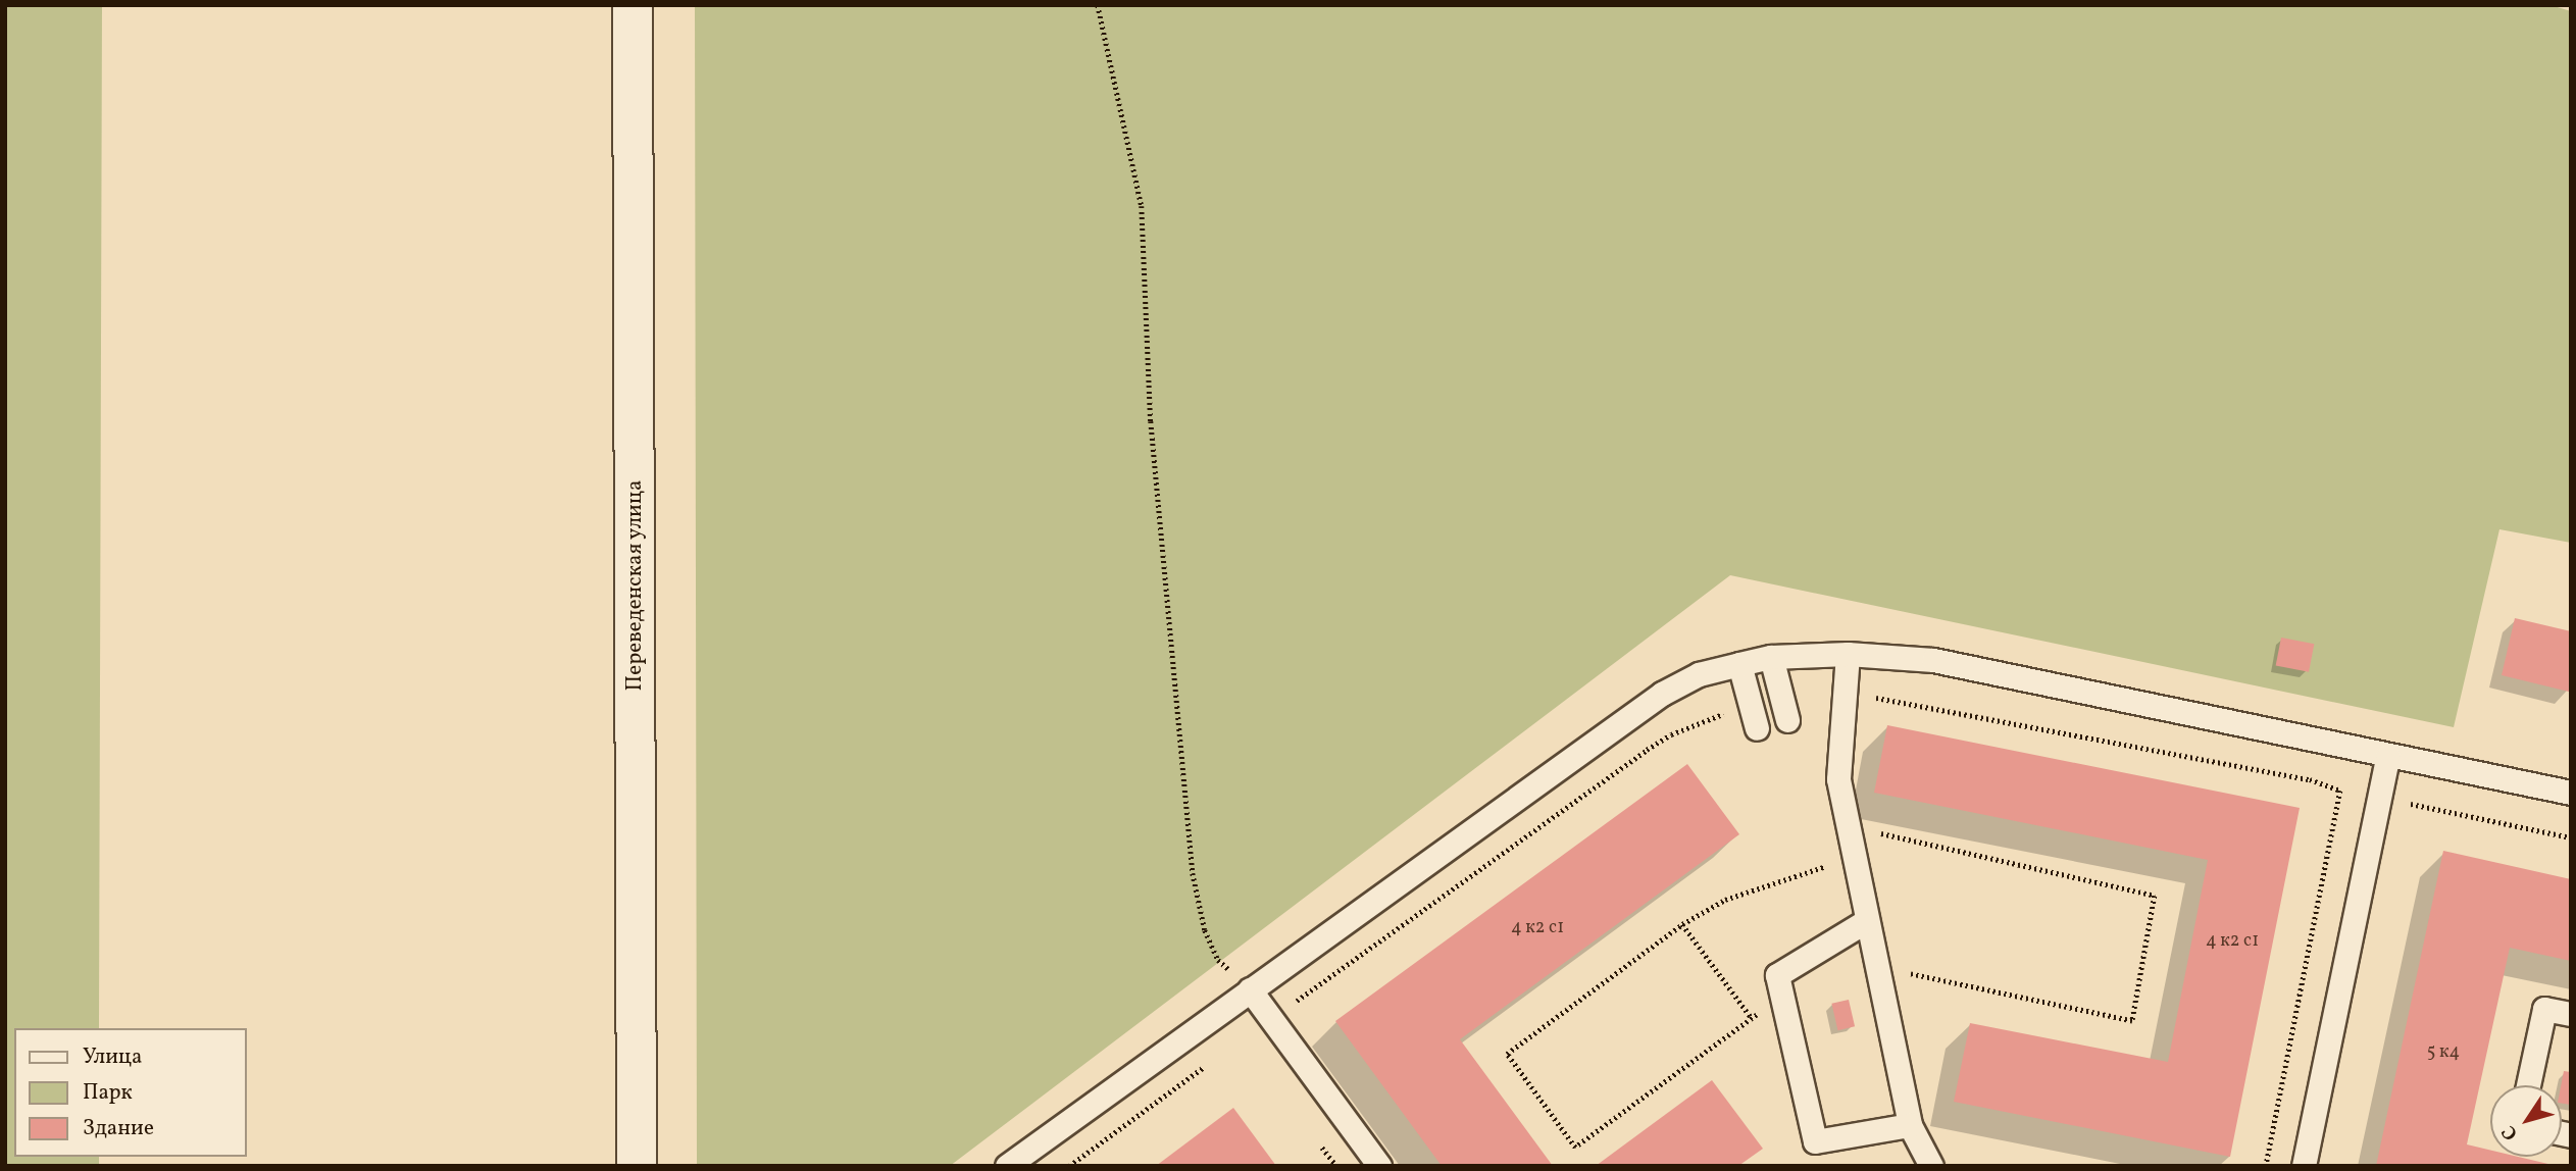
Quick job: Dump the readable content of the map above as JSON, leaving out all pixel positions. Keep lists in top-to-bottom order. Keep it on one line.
{"streets":{"street":["Переведенская улица"]},"house_numbers":["4 к2 с1","4 к2 с1","5 к4"],"legend":["Улица","Парк","Здание"],"north":"bottom left"}
